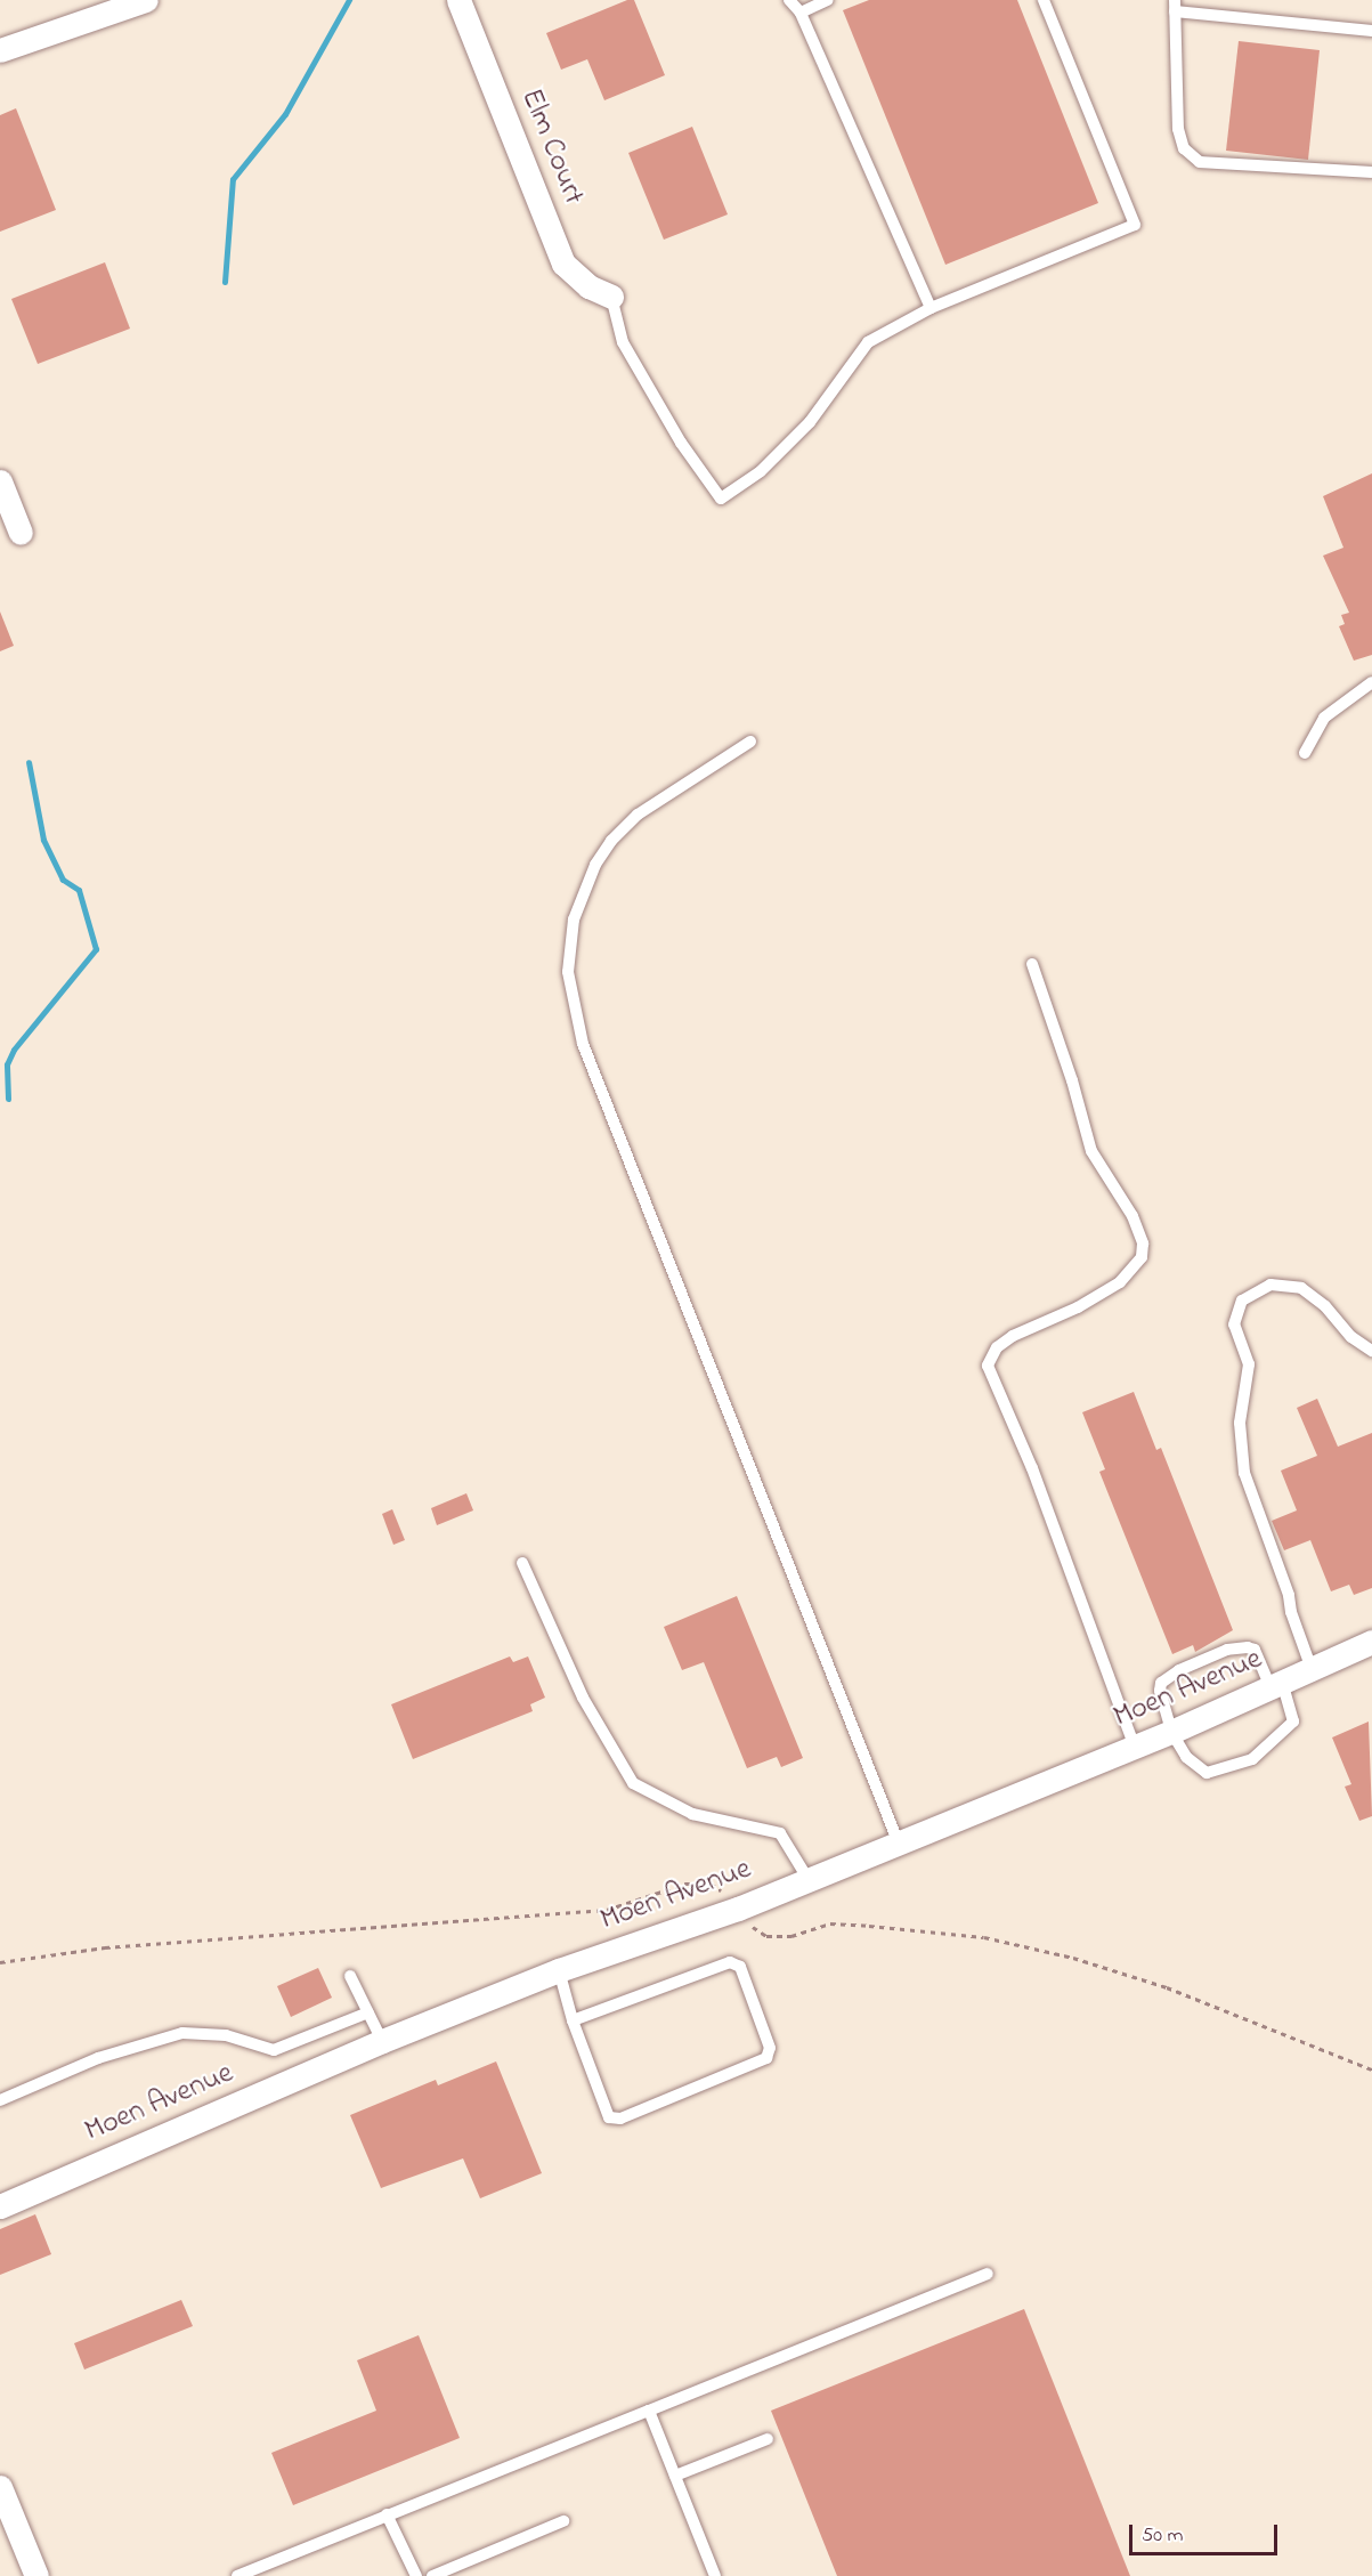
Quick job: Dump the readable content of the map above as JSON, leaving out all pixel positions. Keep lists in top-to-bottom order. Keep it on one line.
{"streets":{"street":["Elm Court","Moen Avenue"]},"scale_bar":"50 m"}
